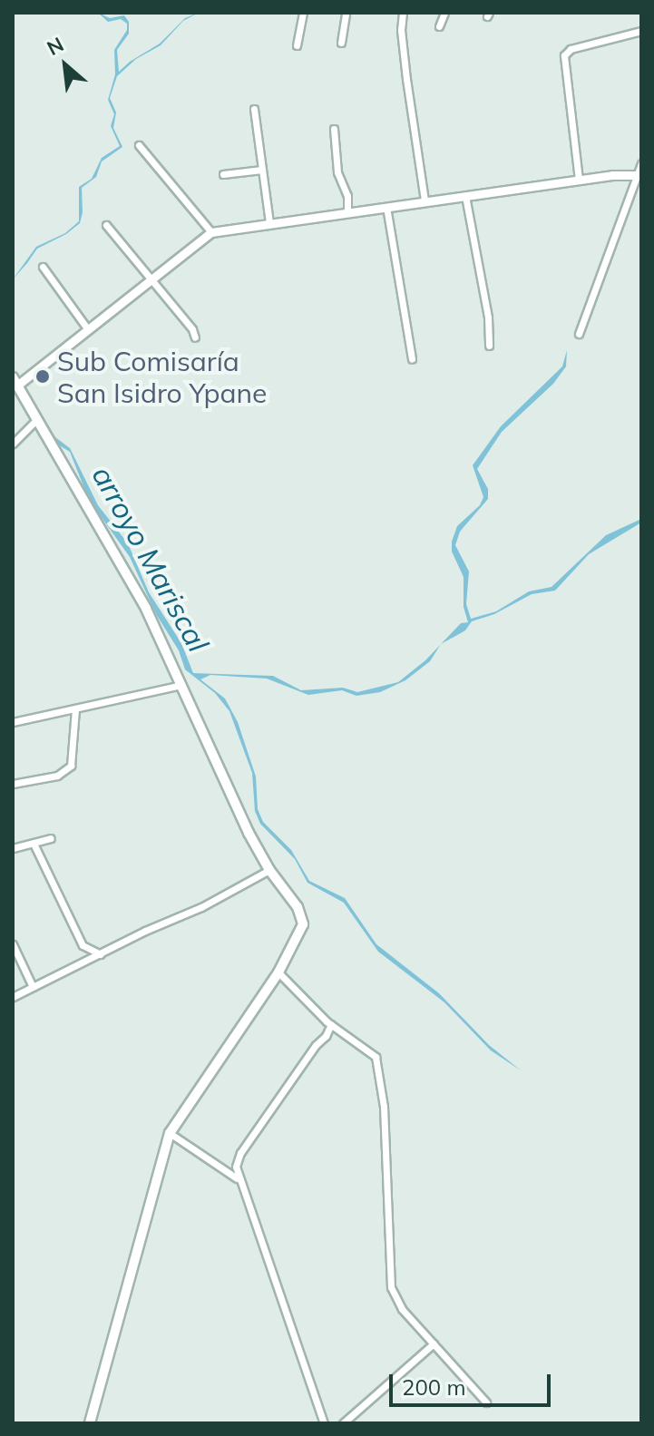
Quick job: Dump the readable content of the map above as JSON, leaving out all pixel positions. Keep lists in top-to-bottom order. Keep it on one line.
{"water":["arroyo Mariscal"],"places":["Sub Comisaría San Isidro Ypane"],"scale_bar":"200 m","north":"top left"}
